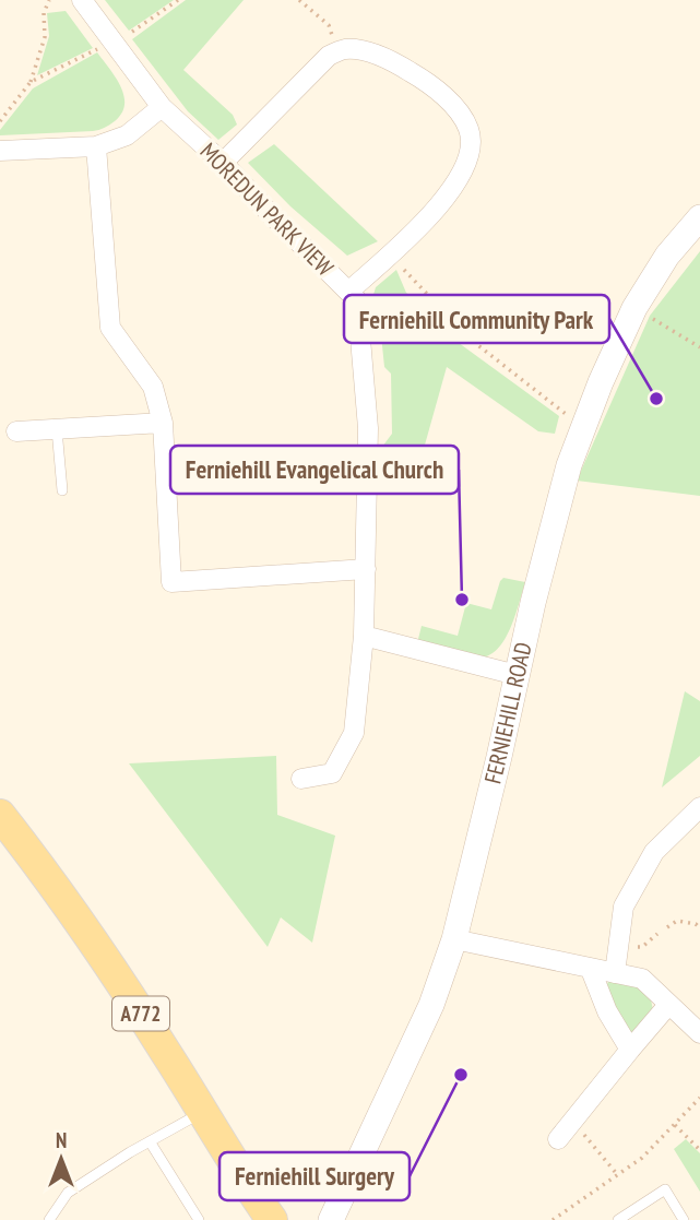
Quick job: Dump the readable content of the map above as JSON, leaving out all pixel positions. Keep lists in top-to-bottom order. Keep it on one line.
{"streets":{"main road":["A772"],"street":["MOREDUN PARK VIEW","FERNIEHILL ROAD"]},"places":["Ferniehill Community Park","Ferniehill Evangelical Church","Ferniehill Surgery"],"north":"top"}
